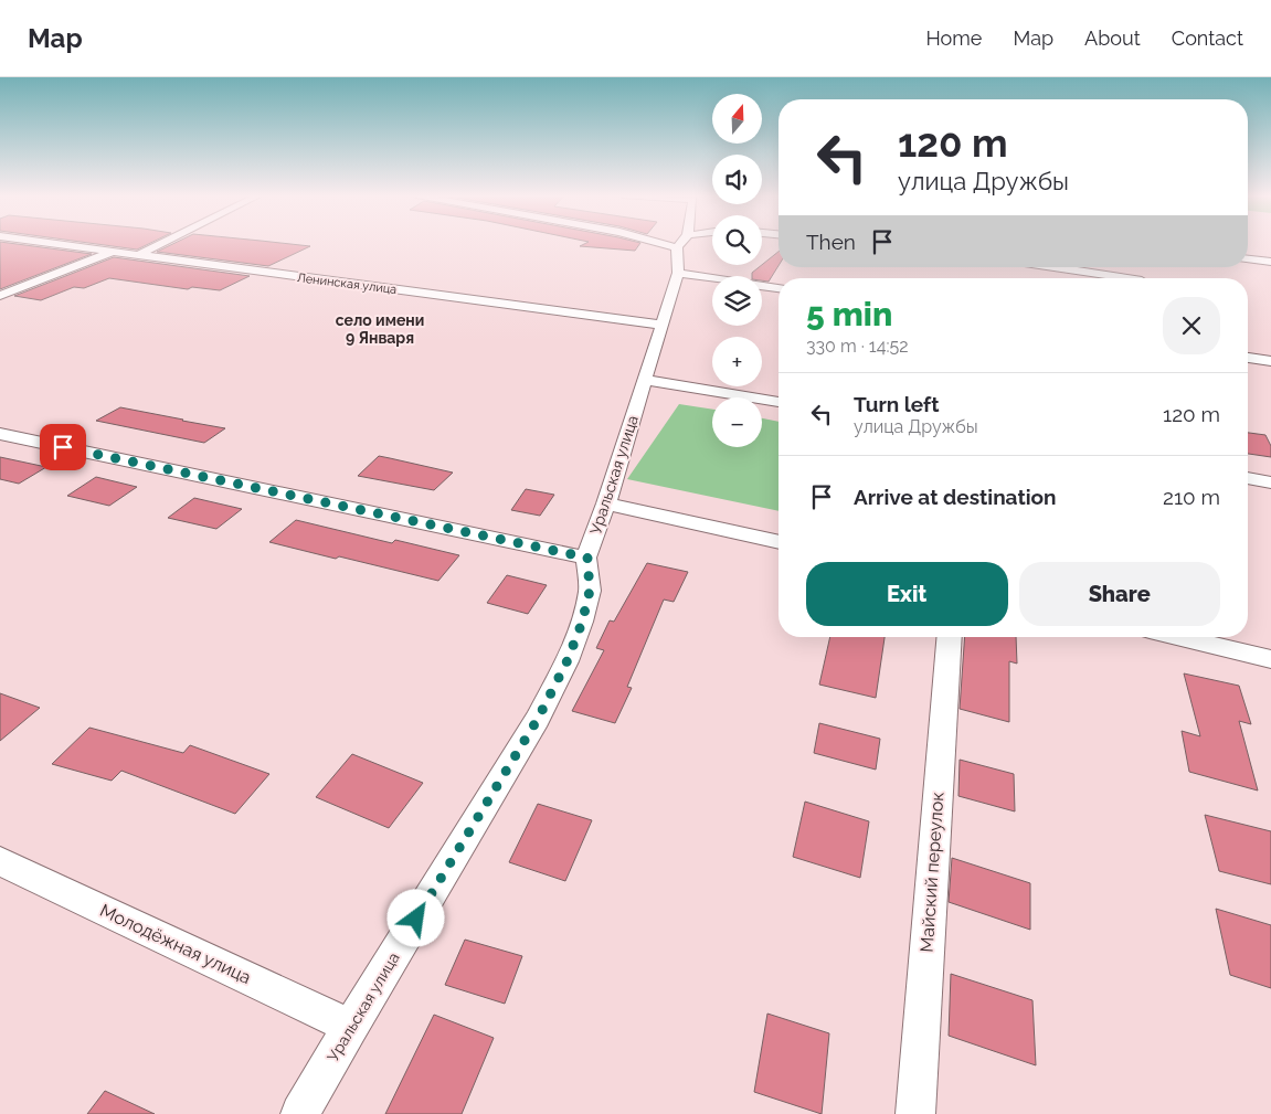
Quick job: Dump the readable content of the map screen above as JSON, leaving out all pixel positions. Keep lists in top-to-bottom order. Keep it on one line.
{"streets":{"street":["Ленинская улица","Уральская улица","Майский переулок","Молодёжная улица"]},"crossings":[["Ленинская улица","Уральская улица"],["Уральская улица","Молодёжная улица"]],"districts":["село имени 9 Января"],"north":"top","page":{"header":"Map","nav":["Home","Map","About","Contact"],"map_buttons":["+","−"],"turn":["120 m","улица Дружбы"],"then":"Then","heading":["5 min","330 m · 14:52"],"list":[{"name":"Turn left","note":"улица Дружбы","value":"120 m"},{"name":"Arrive at destination","value":"210 m"}],"buttons":["Exit","Share"]}}
